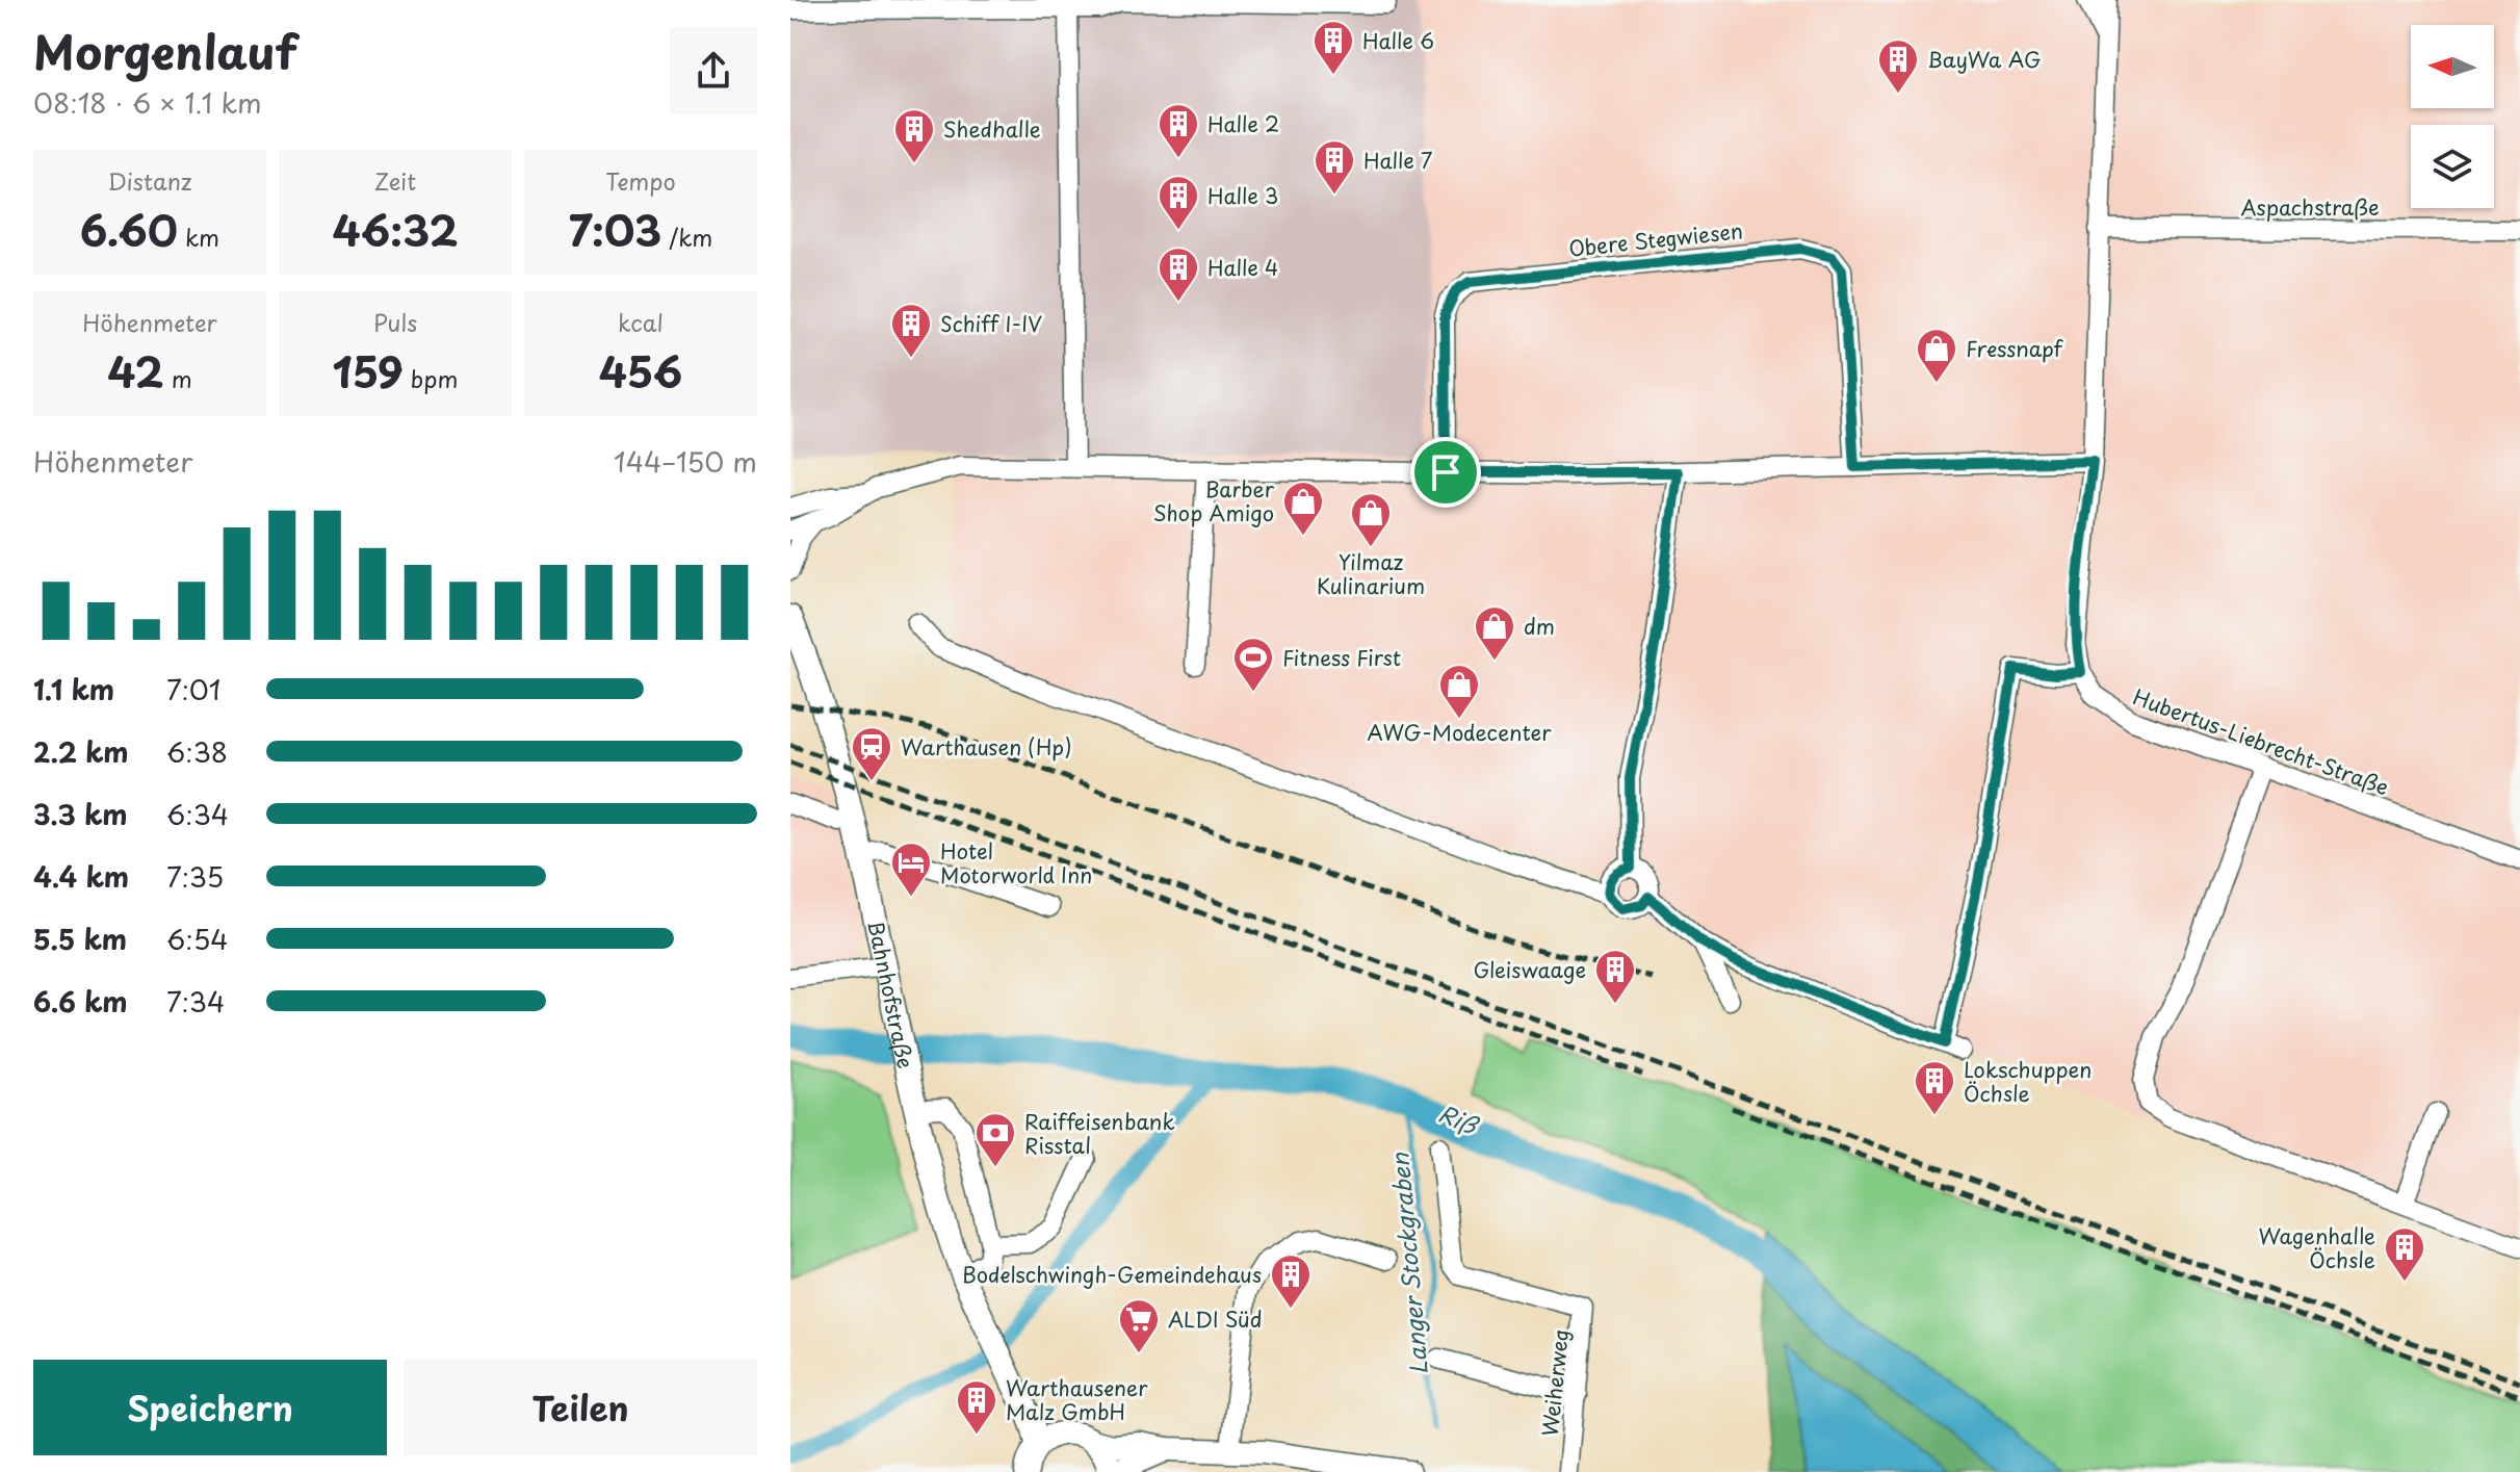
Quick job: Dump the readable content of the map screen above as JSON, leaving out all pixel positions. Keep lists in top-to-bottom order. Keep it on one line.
{"streets":{"main road":["Bahnhofstraße"],"street":["Aspachstraße","Obere Stegwiesen","Hubertus-Liebrecht-Straße","Weiherweg"]},"water":["Riß","Langer Stockgraben"],"places":{"building":["Halle 6","BayWa AG","Halle 2","Shedhalle","Halle 7","Halle 3","Halle 4","Schiff I-IV","Gleiswaage","Lokschuppen Öchsle","Wagenhalle Öchsle","Bodelschwingh-Gemeindehaus","Warthausener Malz GmbH"],"shop":["Fressnapf","Barber Shop Amigo","Yilmaz Kulinarium","dm","AWG-Modecenter"],"sports":["Fitness First"],"station":["Warthausen (Hp)"],"hotel":["Hotel Motorworld Inn"],"bank":["Raiffeisenbank Risstal"],"supermarket":["ALDI Süd"]},"north":"left","page":{"heading":["Morgenlauf","08:18 · 6 × 1.1 km"],"stats":[["Distanz","6.60 km"],["Zeit","46:32"],["Tempo","7:03 /km"],["Höhenmeter","42 m"],["Puls","159 bpm"],["kcal","456"]],"chart":["Höhenmeter","144–150 m"],"list":[{"name":"1.1 km","note":"7:01"},{"name":"2.2 km","note":"6:38"},{"name":"3.3 km","note":"6:34"},{"name":"4.4 km","note":"7:35"},{"name":"5.5 km","note":"6:54"},{"name":"6.6 km","note":"7:34"}],"buttons":["Speichern","Teilen"]}}
